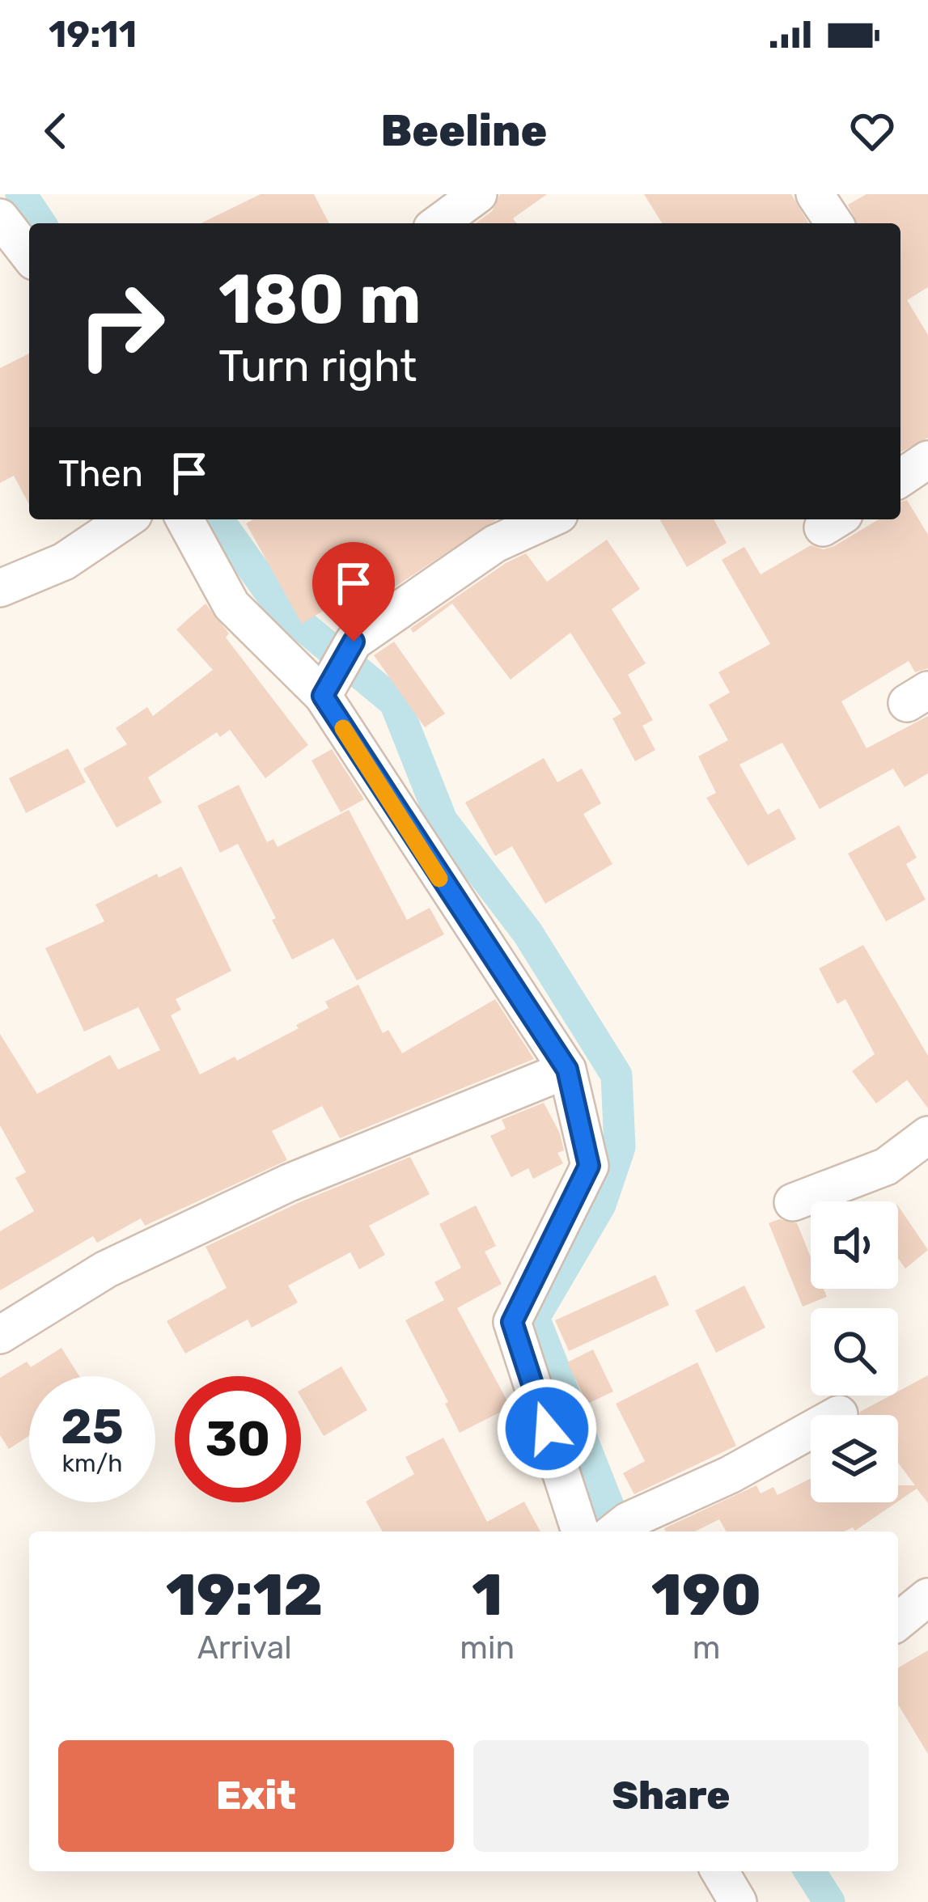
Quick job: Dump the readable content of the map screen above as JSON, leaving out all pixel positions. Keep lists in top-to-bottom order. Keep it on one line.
{"page":{"status":"19:11","header":"Beeline","turn":["180 m","Turn right"],"then":"Then","speed":"25 km/h","limit":"30","eta":["19:12","Arrival","1","min","190","m"],"buttons":["Exit","Share"]}}
